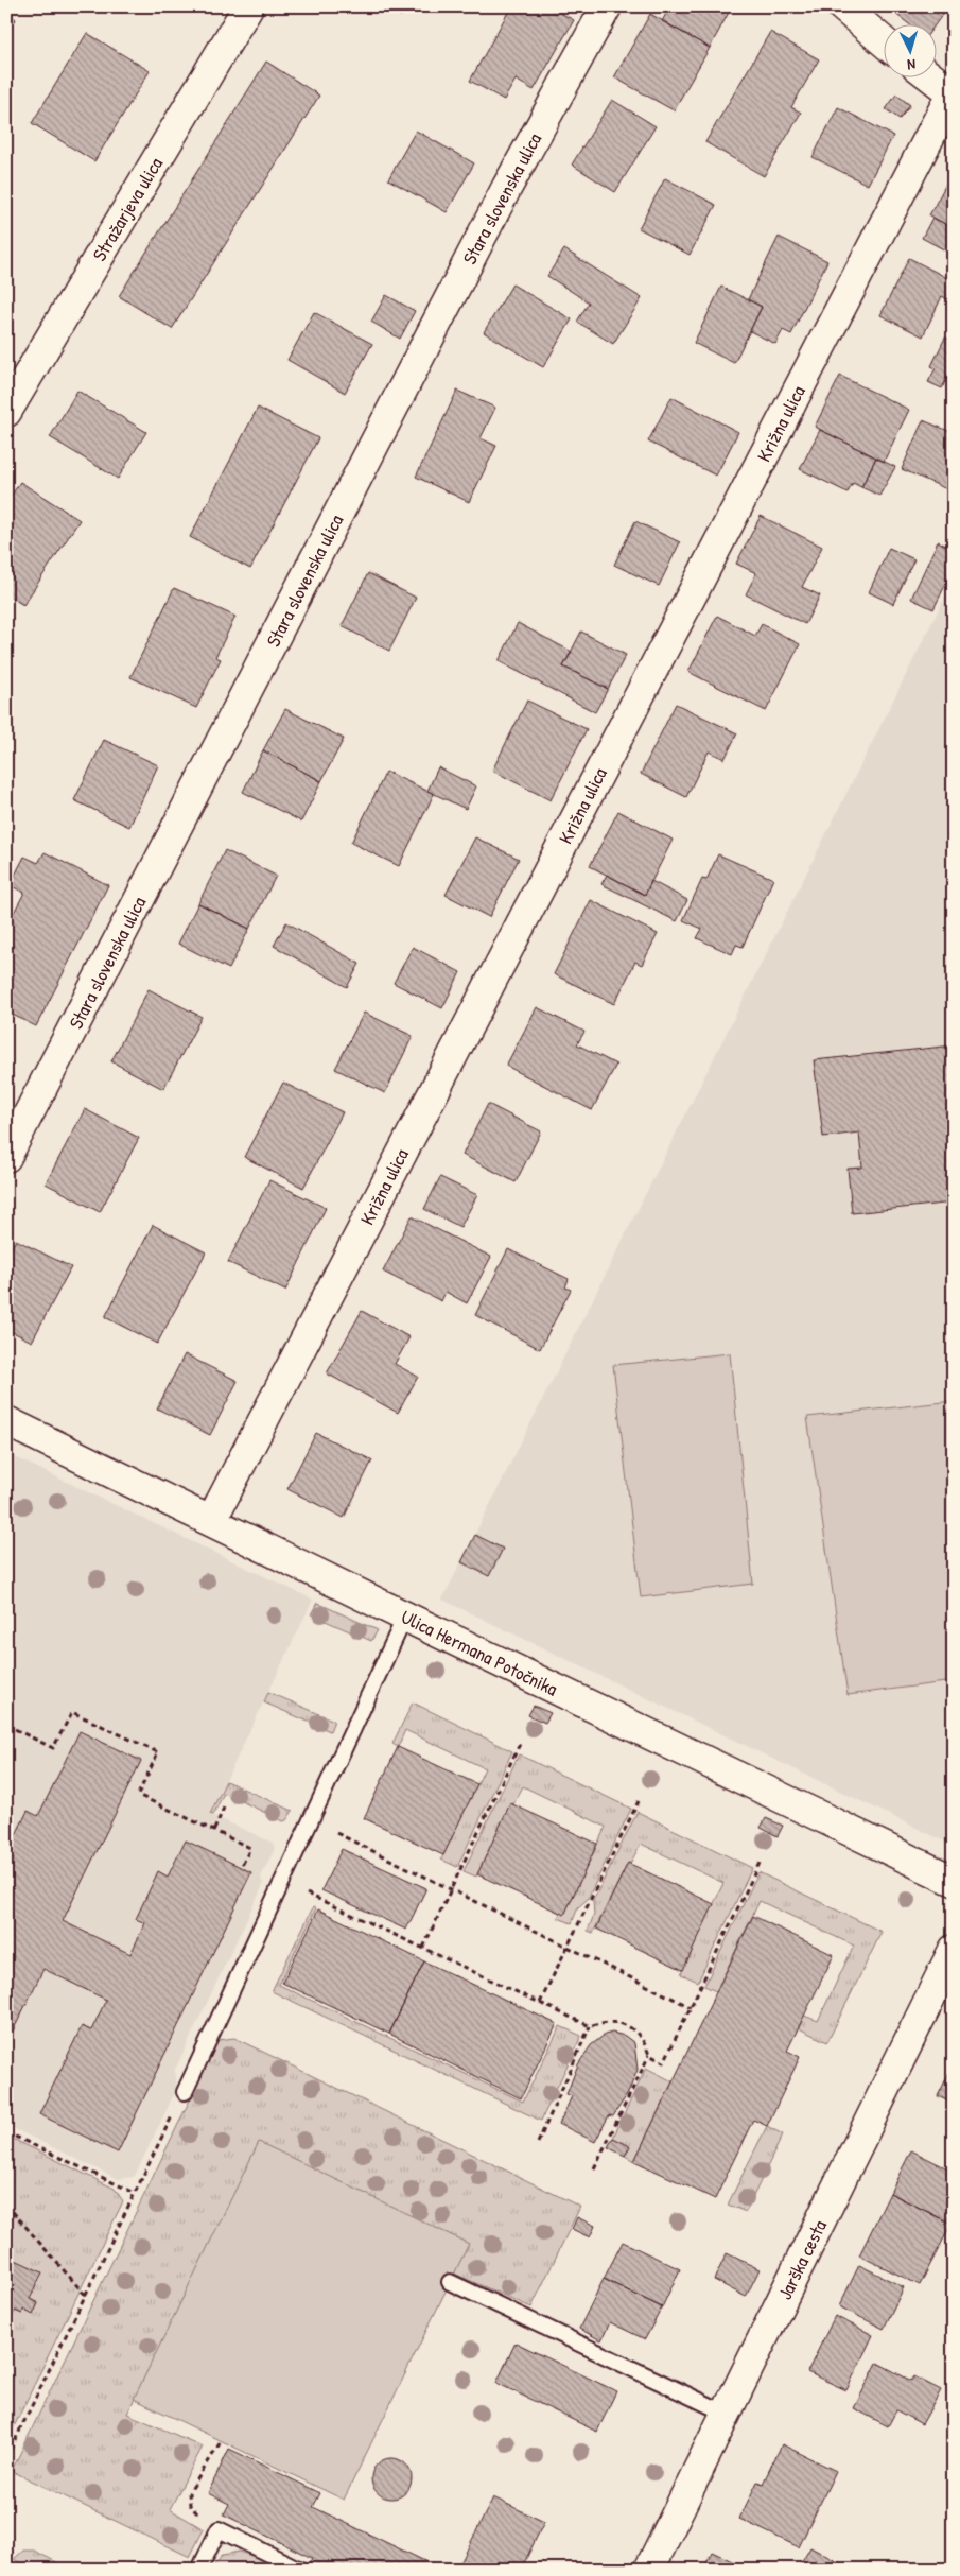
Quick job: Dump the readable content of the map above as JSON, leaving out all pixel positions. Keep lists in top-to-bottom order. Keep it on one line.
{"streets":{"street":["Stara slovenska ulica","Stražarjeva ulica","Križna ulica","Ulica Hermana Potočnika","Jarška cesta"]},"crossings":[["Križna ulica","Ulica Hermana Potočnika"]],"north":"bottom"}
